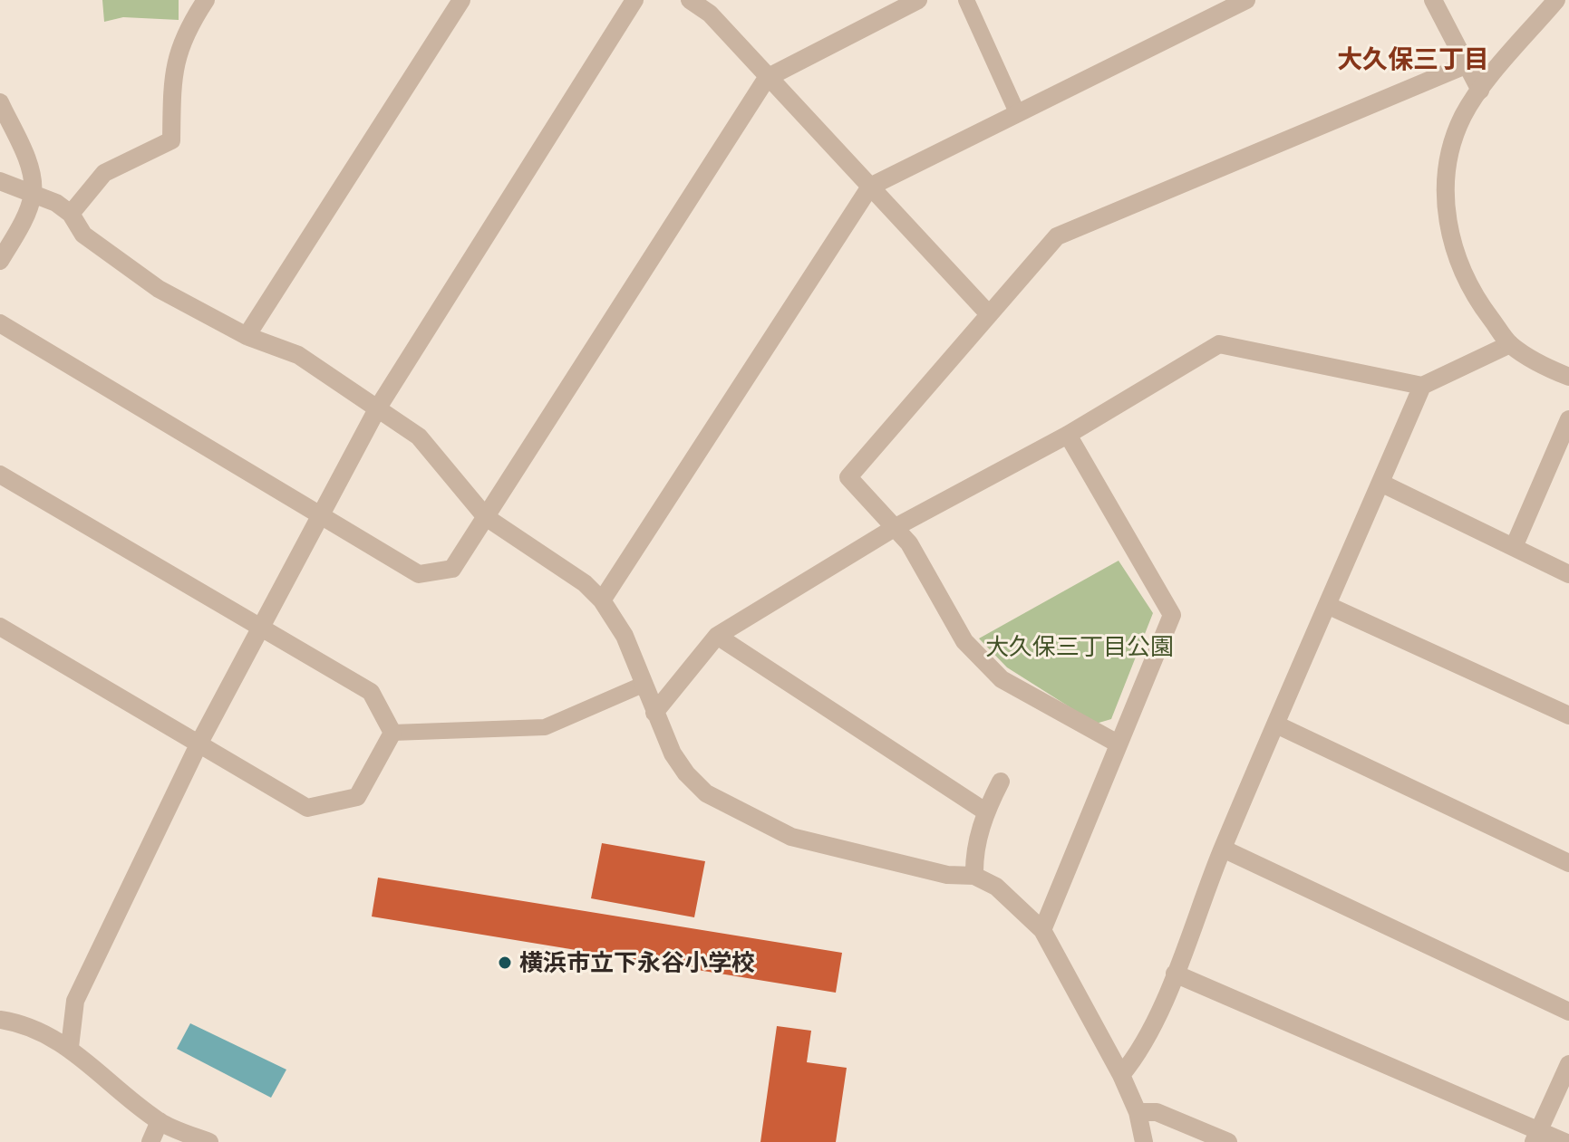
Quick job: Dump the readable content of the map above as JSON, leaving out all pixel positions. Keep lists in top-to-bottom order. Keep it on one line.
{"districts":["大久保三丁目"],"parks":["大久保三丁目公園"],"places":["横浜市立下永谷小学校"]}
